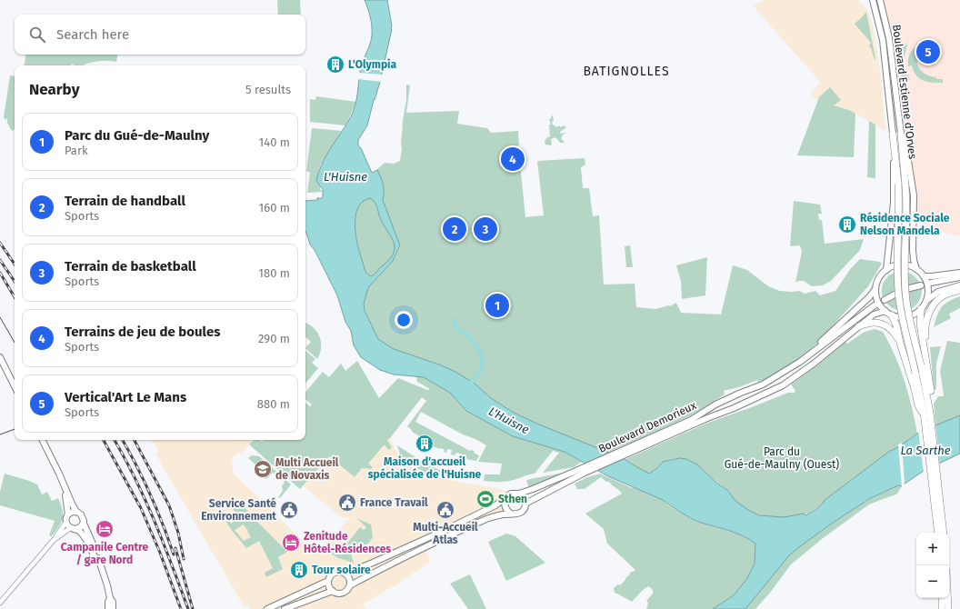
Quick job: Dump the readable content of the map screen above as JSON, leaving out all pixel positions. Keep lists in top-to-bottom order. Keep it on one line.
{"streets":{"highway":["Boulevard Estienne d'Orves"],"main road":["Boulevard Demorieux"]},"districts":["BATIGNOLLES"],"water":["L'Huisne","La Sarthe"],"parks":["Parc du Gué-de-Maulny (Ouest)"],"places":{"building":["L'Olympia","Résidence Sociale Nelson Mandela","Maison d'accueil spécialisée de l'Huisne","Tour solaire"],"school or university":["Multi Accueil de Novaxis"],"sports":["Sthen"],"public building":["France Travail","Service Santé Environnement","Multi-Accueil Atlas"],"hotel":["Campanile Centre / gare Nord","Zenitude Hôtel-Résidences"]},"page":{"search":"Search here","pins":["5","4","2","3","1"],"heading":["Nearby","5 results"],"list":[{"mark":"1","name":"Parc du Gué-de-Maulny","note":"Park","value":"140 m"},{"mark":"2","name":"Terrain de handball","note":"Sports","value":"160 m"},{"mark":"3","name":"Terrain de basketball","note":"Sports","value":"180 m"},{"mark":"4","name":"Terrains de jeu de boules","note":"Sports","value":"290 m"},{"mark":"5","name":"Vertical'Art Le Mans","note":"Sports","value":"880 m"}],"map_buttons":["+","−"]}}
